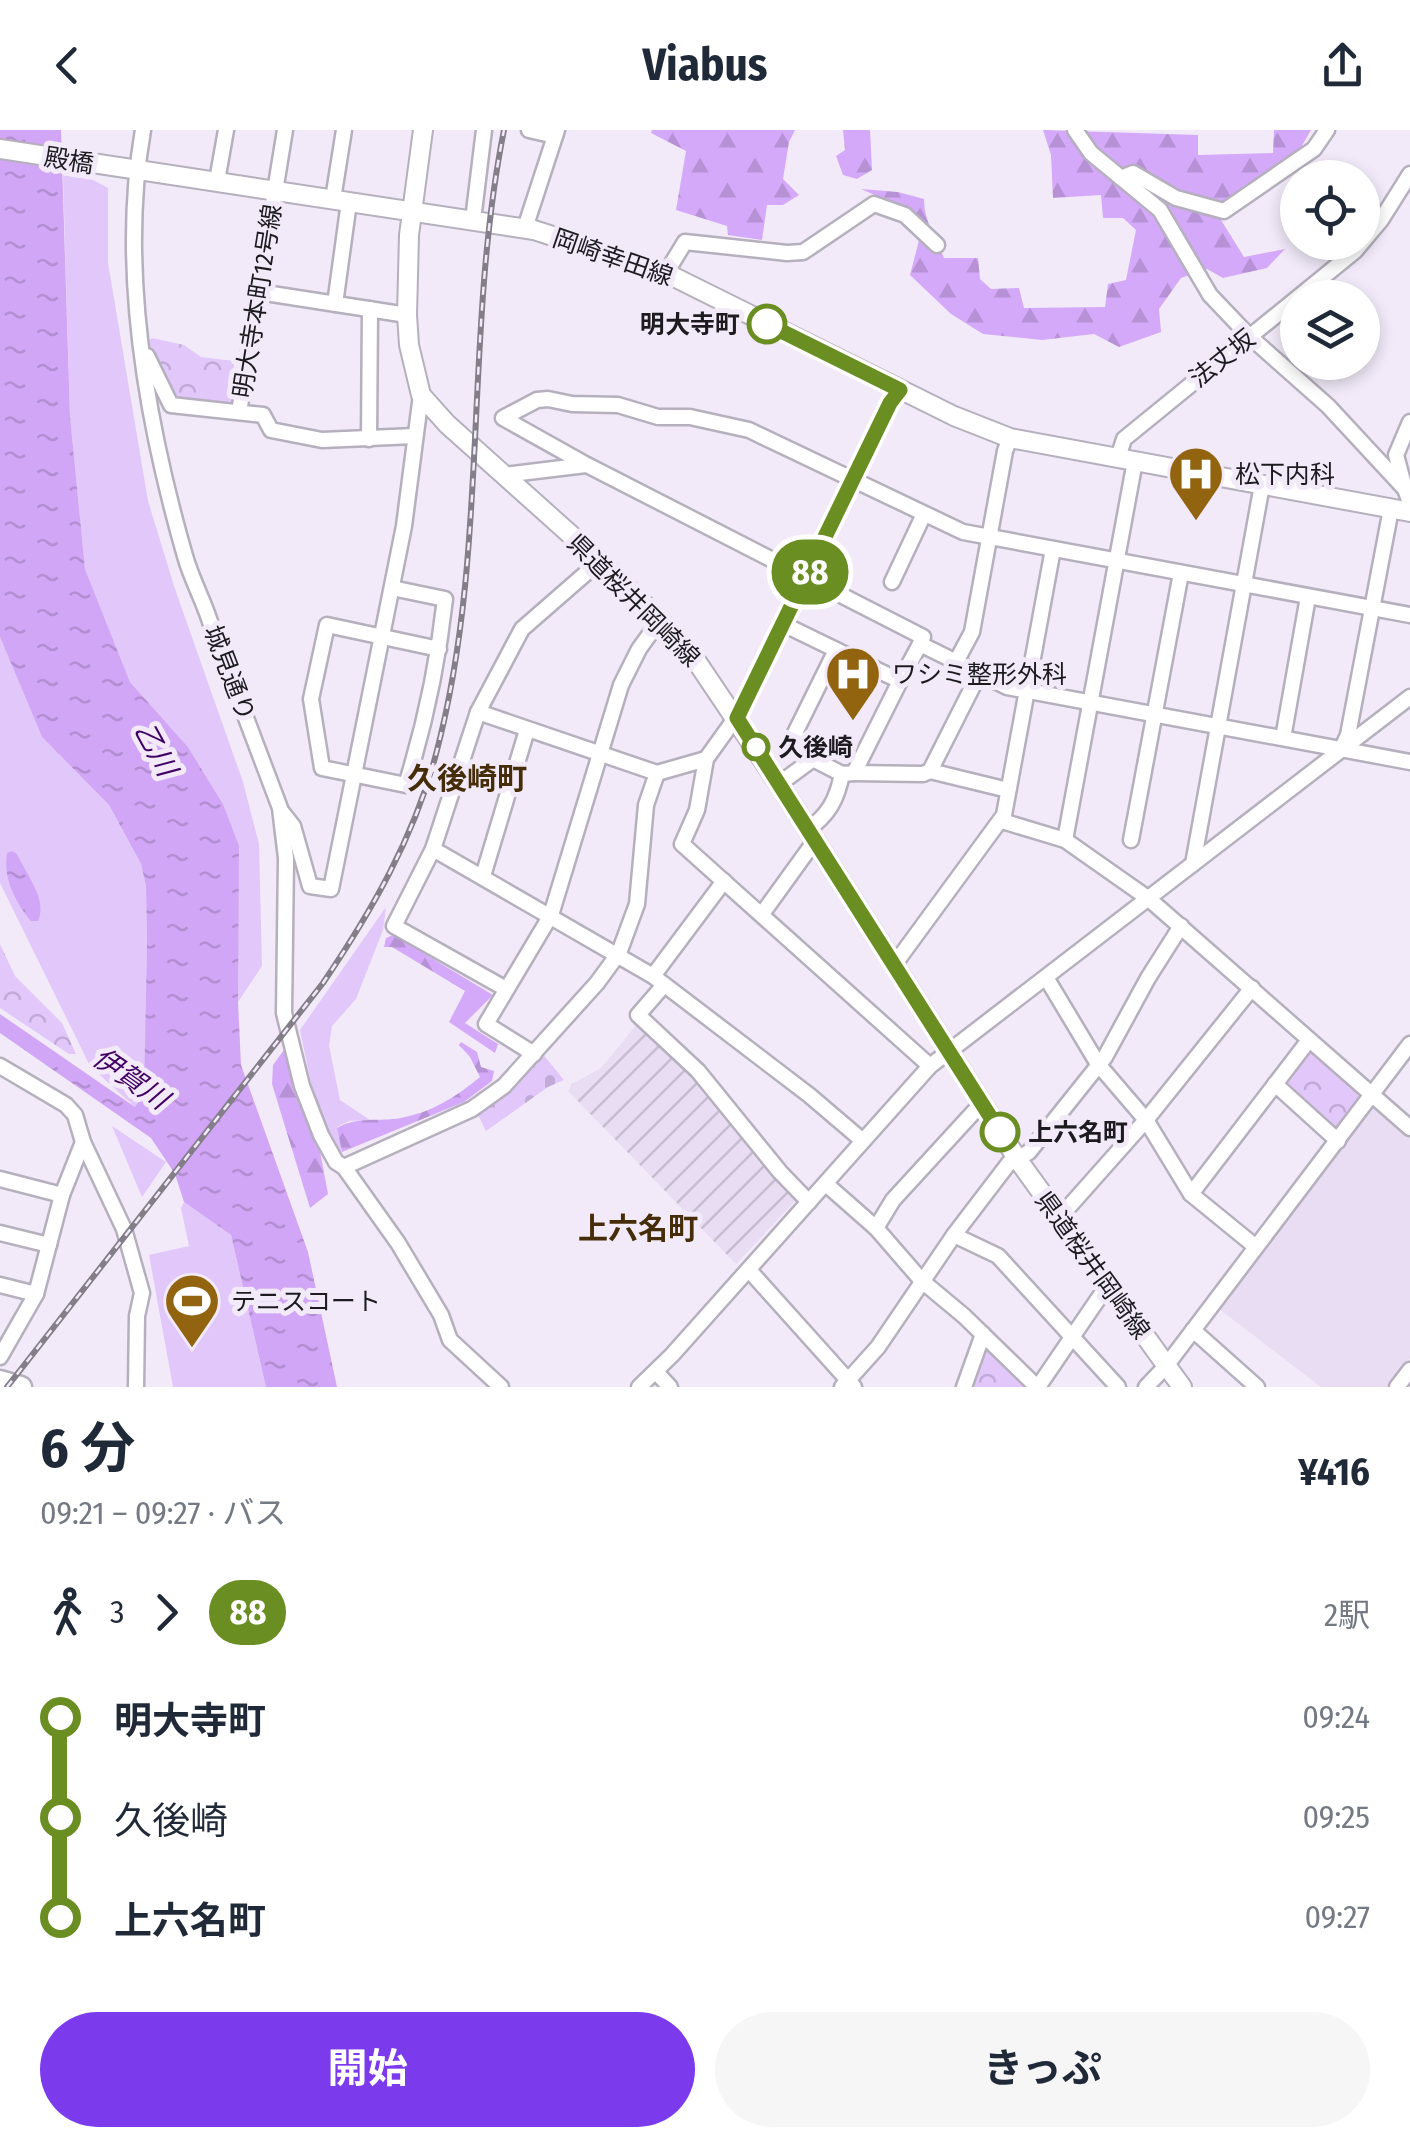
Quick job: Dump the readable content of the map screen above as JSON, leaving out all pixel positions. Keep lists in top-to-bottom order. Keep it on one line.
{"streets":{"main road":["殿橋","岡崎幸田線","県道桜井岡崎線"],"street":["明大寺本町12号線","法丈坂","城見通り"]},"crossings":[["殿橋","岡崎幸田線"],["殿橋","城見通り"],["岡崎幸田線","明大寺本町12号線"],["岡崎幸田線","法丈坂"],["岡崎幸田線","県道桜井岡崎線"],["岡崎幸田線","城見通り"]],"districts":["久後崎町","上六名町"],"water":["乙川","伊賀川"],"places":{"other":["明大寺町","久後崎","上六名町"],"hospital":["松下内科","ワシミ整形外科"],"sports":["テニスコート"]},"lines":["bus line 88"],"page":{"header":"Viabus","on_map":"88","heading":["6 分","09:21 – 09:27 · バス","¥416"],"legs":["3","88","2駅"],"list":[{"name":"明大寺町","value":"09:24"},{"name":"久後崎","value":"09:25"},{"name":"上六名町","value":"09:27"}],"buttons":["開始","きっぷ"]}}
